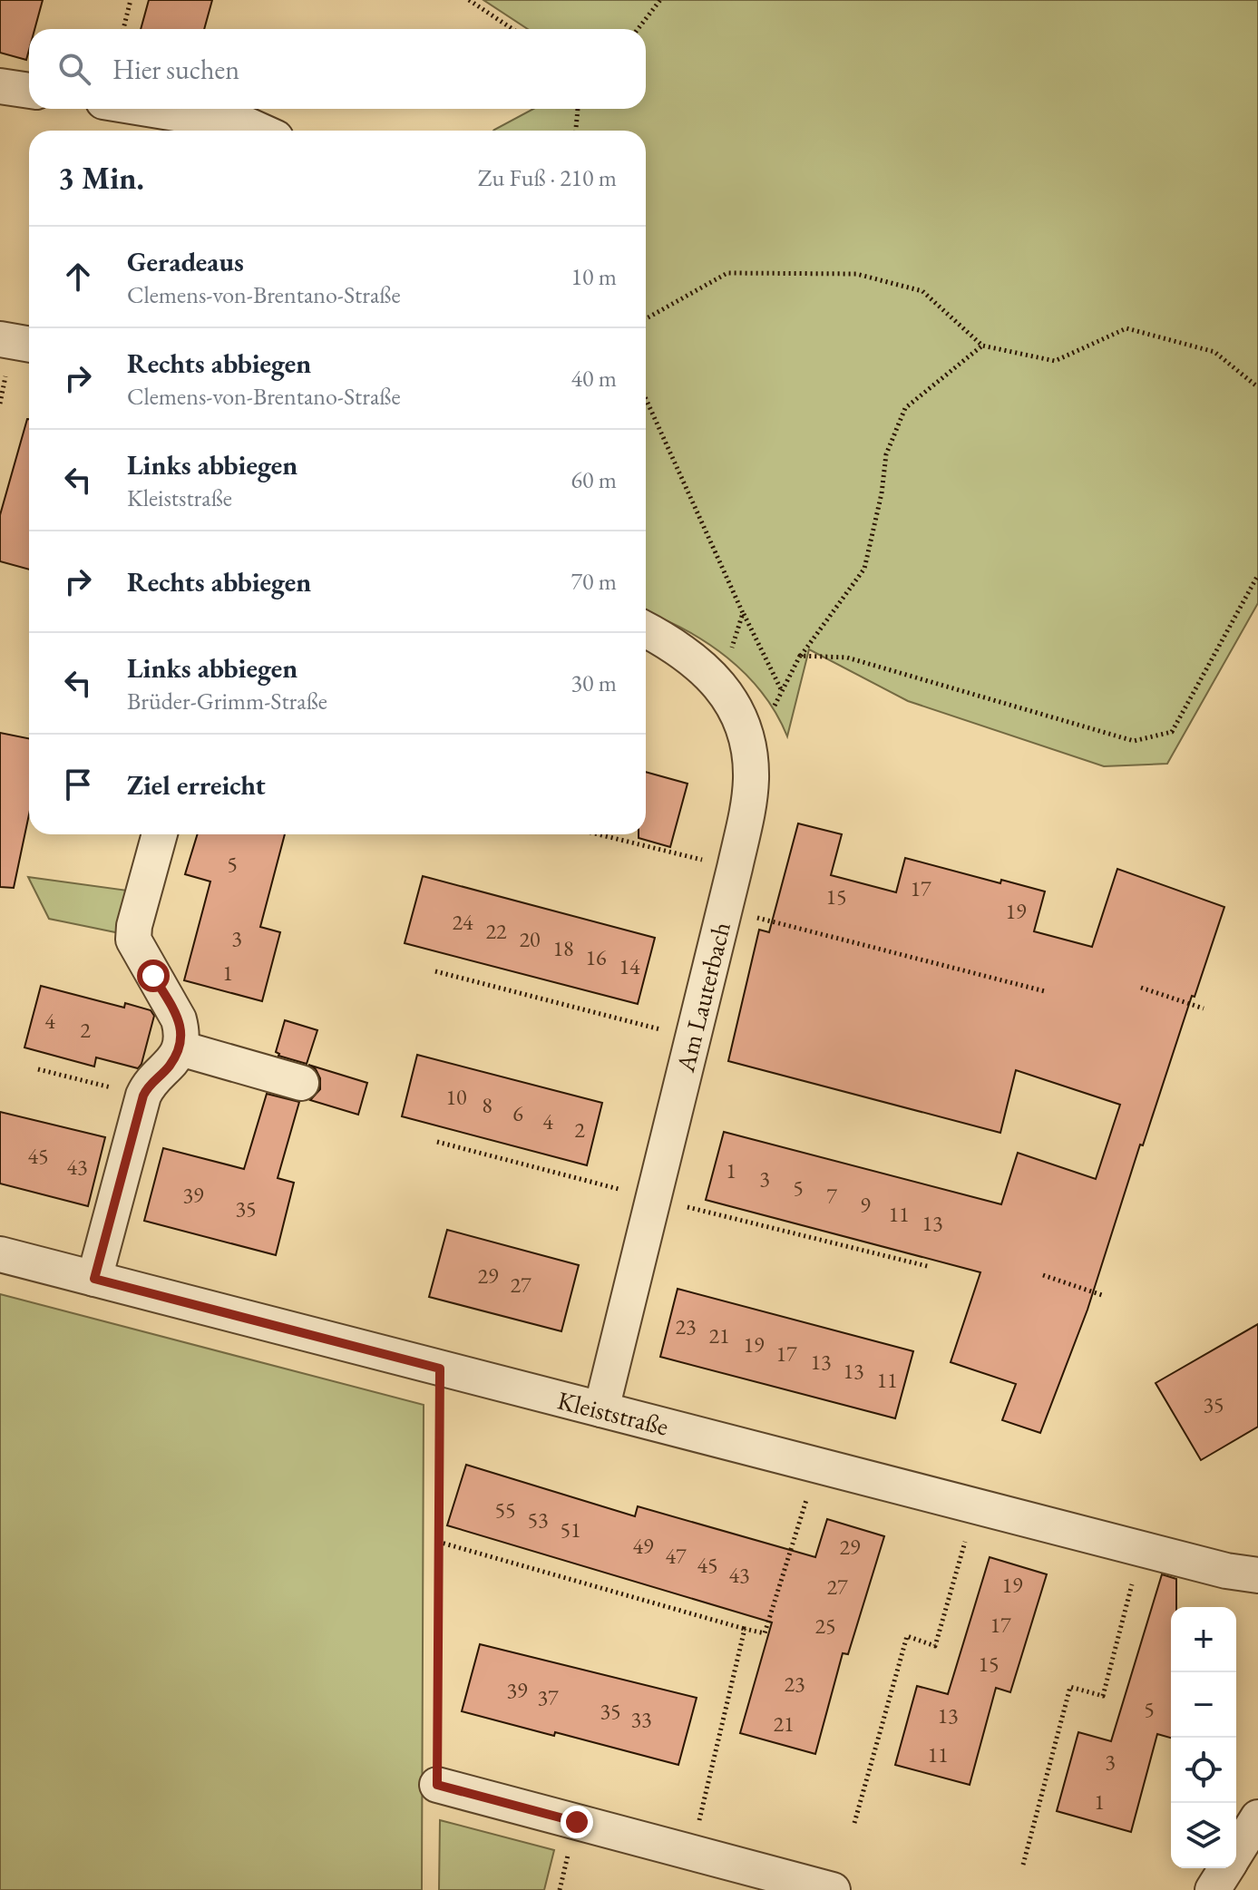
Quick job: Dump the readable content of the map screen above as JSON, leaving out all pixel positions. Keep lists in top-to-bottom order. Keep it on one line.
{"streets":{"street":["Am Lauterbach","Kleiststraße"]},"crossings":[["Am Lauterbach","Kleiststraße"]],"house_numbers":["5","17","15","19","24","22","3","20","18","16","14","1","4","2","10","8","6","4","2","45","43","1","3","5","39","7","9","35","11","13","29","27","23","21","19","17","13","13","11","35","55","53","51","49","29","47","45","43","19","27","17","25","15","23","39","37","5","35","13","33","21","11","3","1"],"page":{"search":"Hier suchen","heading":["3 Min.","Zu Fuß · 210 m"],"list":[["Geradeaus","Clemens-von-Brentano-Straße","10 m"],["Rechts abbiegen","Clemens-von-Brentano-Straße","40 m"],["Links abbiegen","Kleiststraße","60 m"],["Rechts abbiegen","70 m"],["Links abbiegen","Brüder-Grimm-Straße","30 m"],"Ziel erreicht"],"map_buttons":["+","−"]}}
